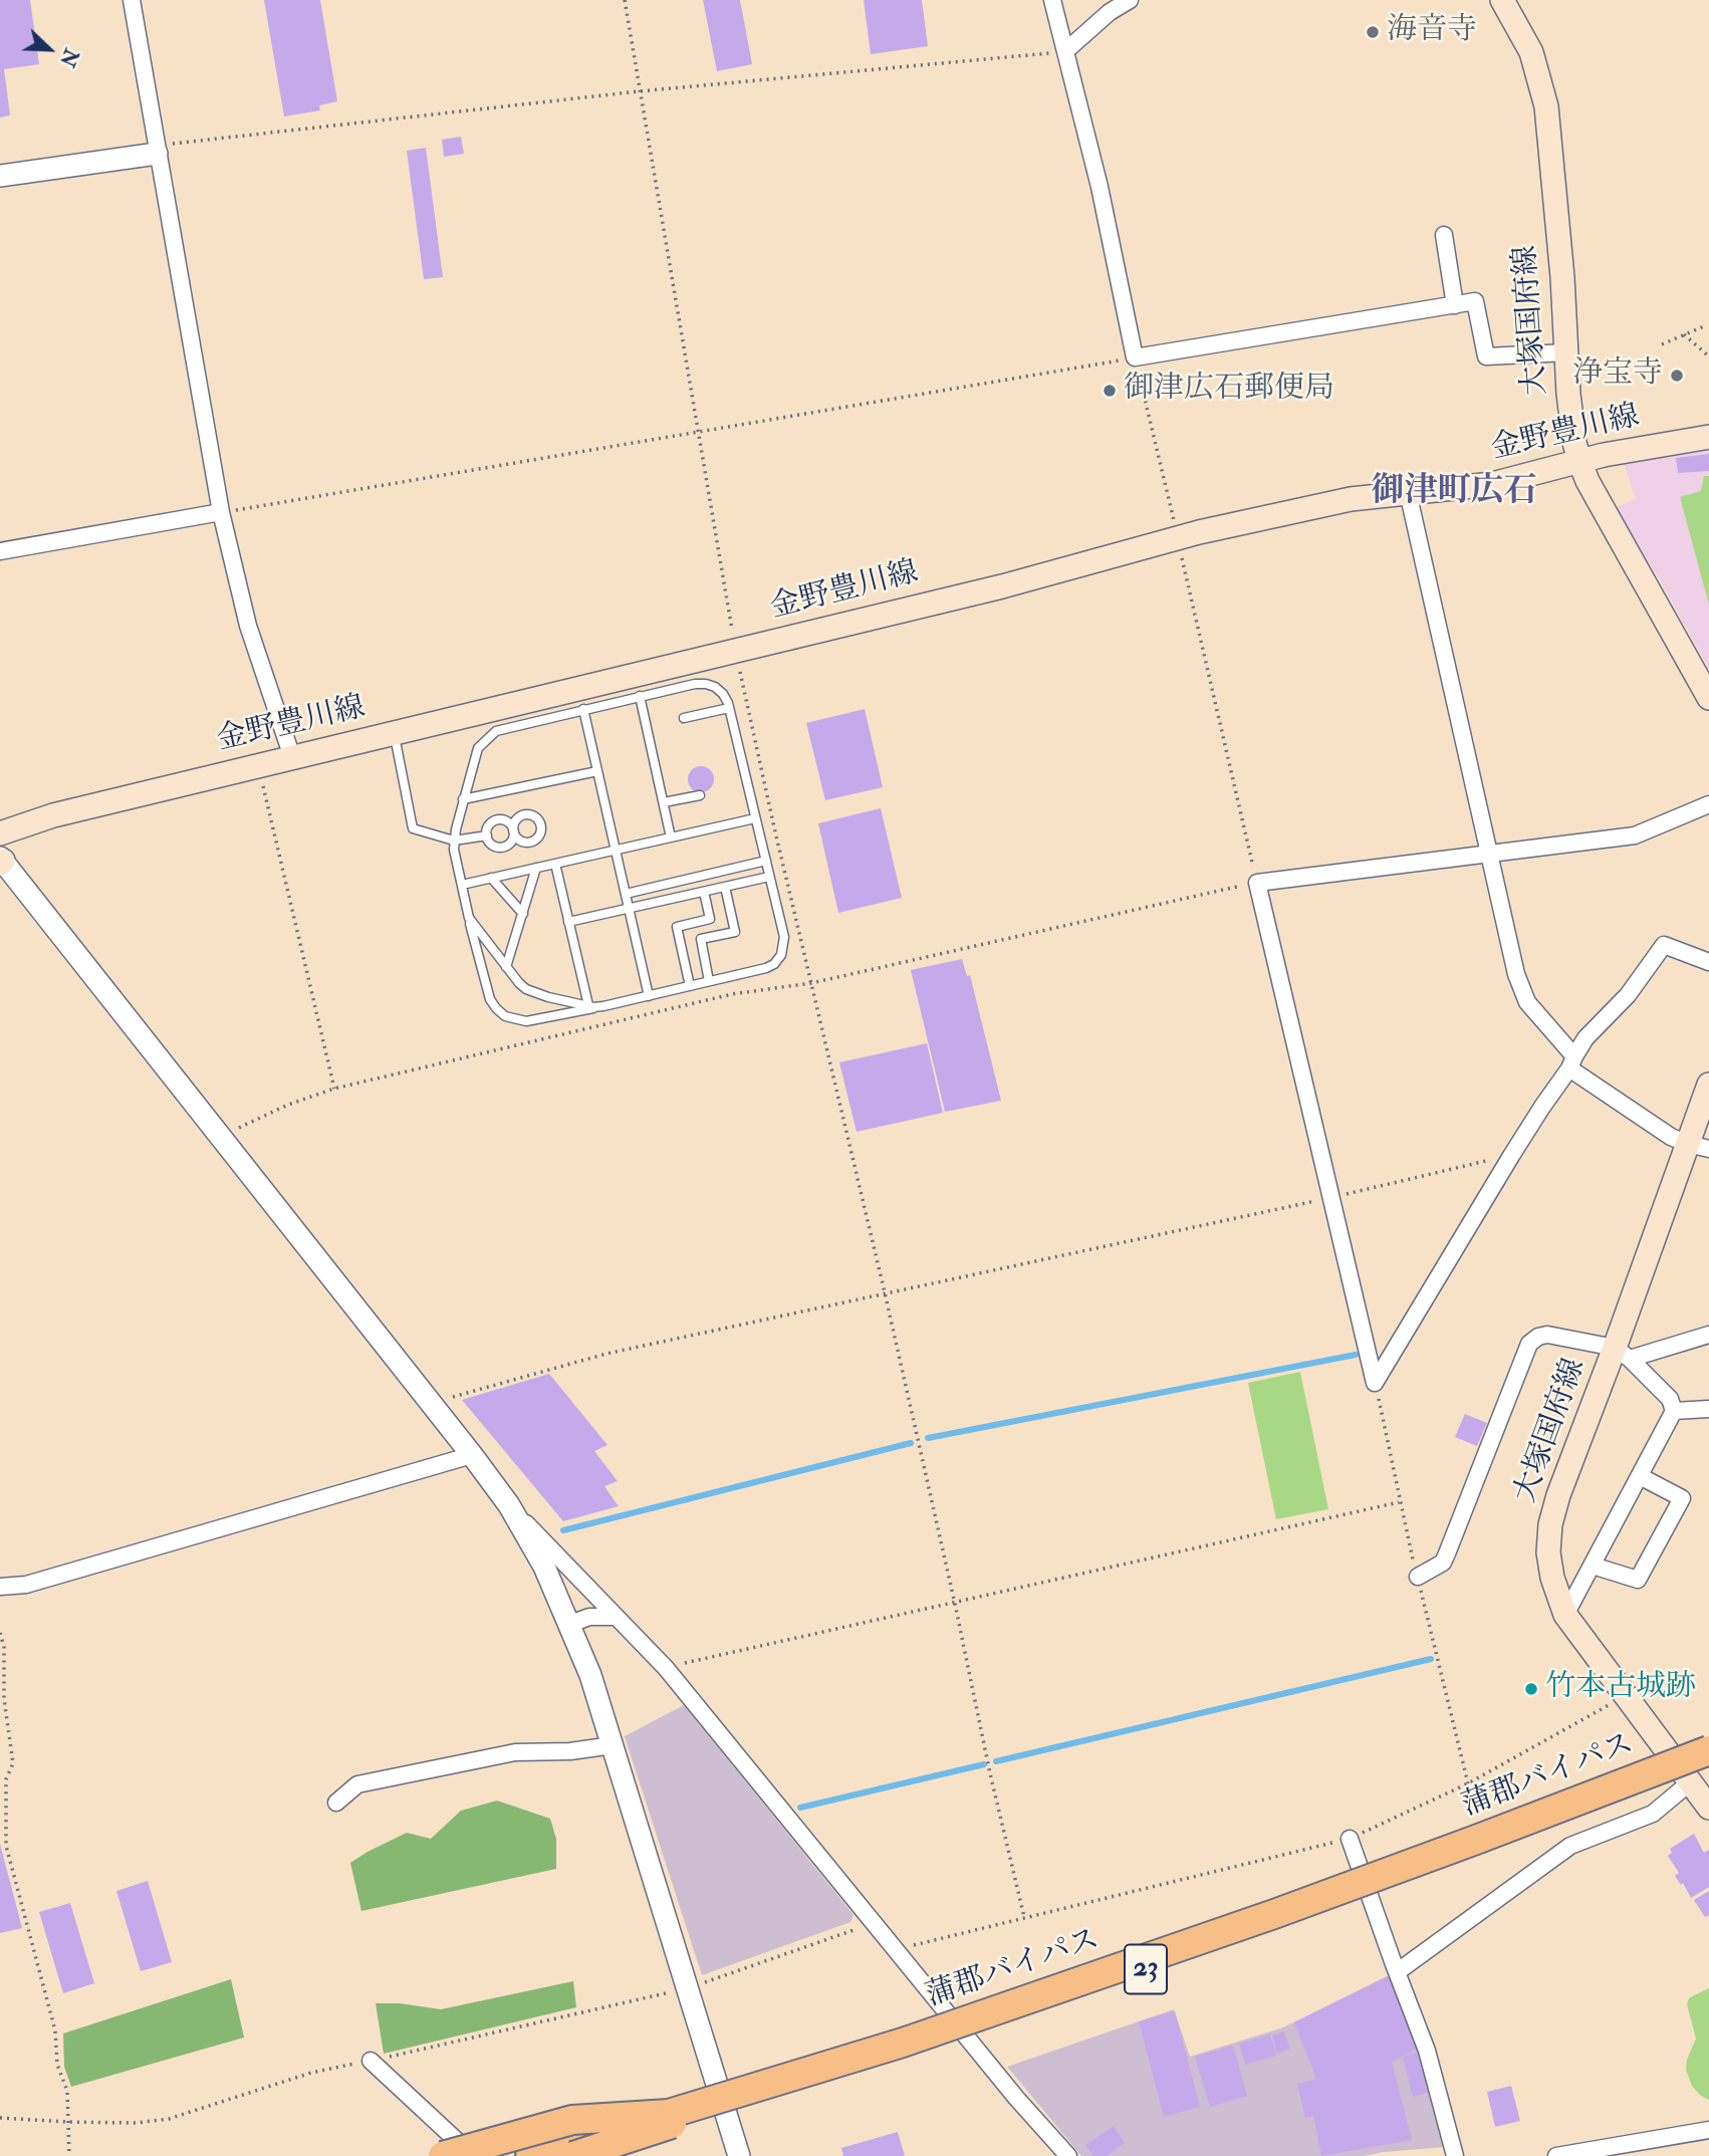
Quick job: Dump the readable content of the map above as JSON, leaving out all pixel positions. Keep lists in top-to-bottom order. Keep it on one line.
{"streets":{"highway":["蒲郡バイパス","23"],"main road":["大塚国府線","金野豊川線"]},"crossings":[["大塚国府線","金野豊川線"]],"districts":["御津町広石"],"places":["海音寺","浄宝寺","御津広石郵便局","竹本古城跡"],"north":"bottom right"}
